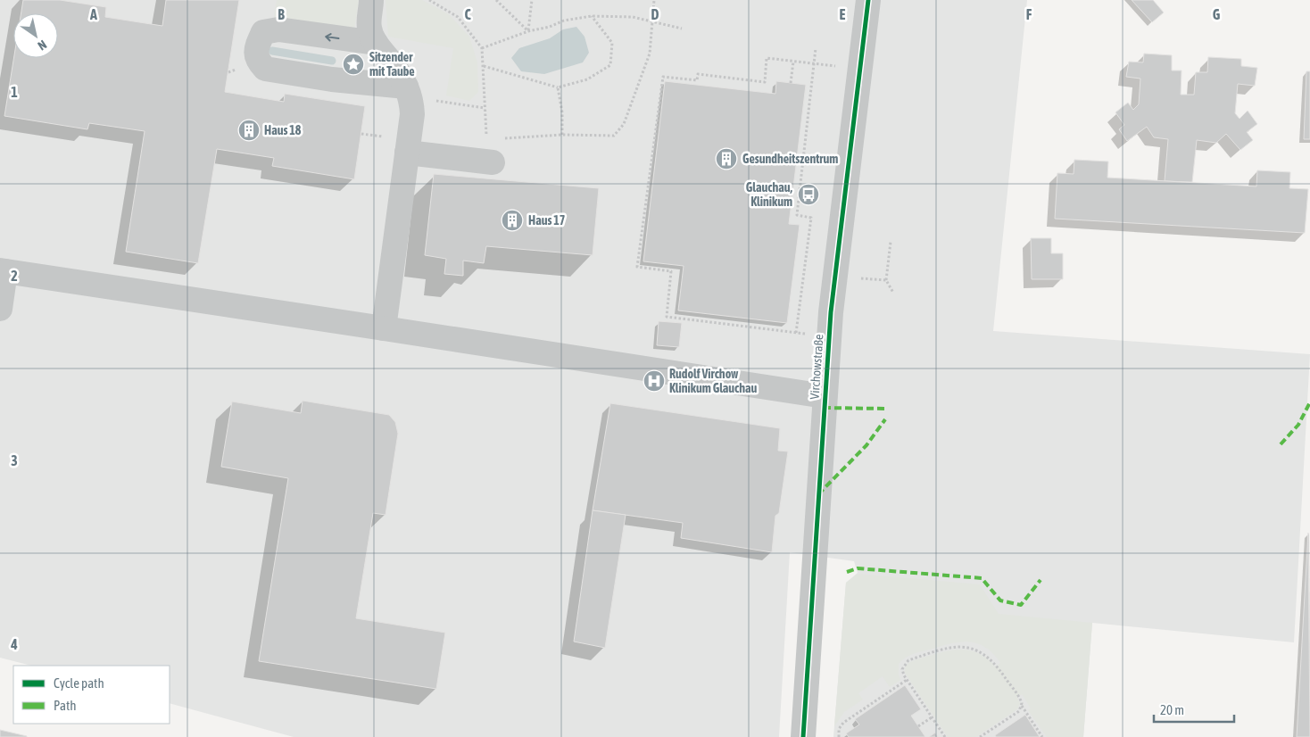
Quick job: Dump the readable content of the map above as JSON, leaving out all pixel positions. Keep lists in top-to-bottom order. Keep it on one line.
{"streets":{"street":["Virchowstraße"]},"places":{"place":["Sitzender mit Taube"],"building":["Haus 18","Gesundheitszentrum","Haus 17"],"bus stop":["Glauchau, Klinikum"],"hospital":["Rudolf Virchow Klinikum Glauchau"]},"legend":["Cycle path","Path"],"scale_bar":"20 m","north":"bottom right","grid":{"columns":["A","B","C","D","E","F","G"],"rows":["1","2","3","4"]}}
